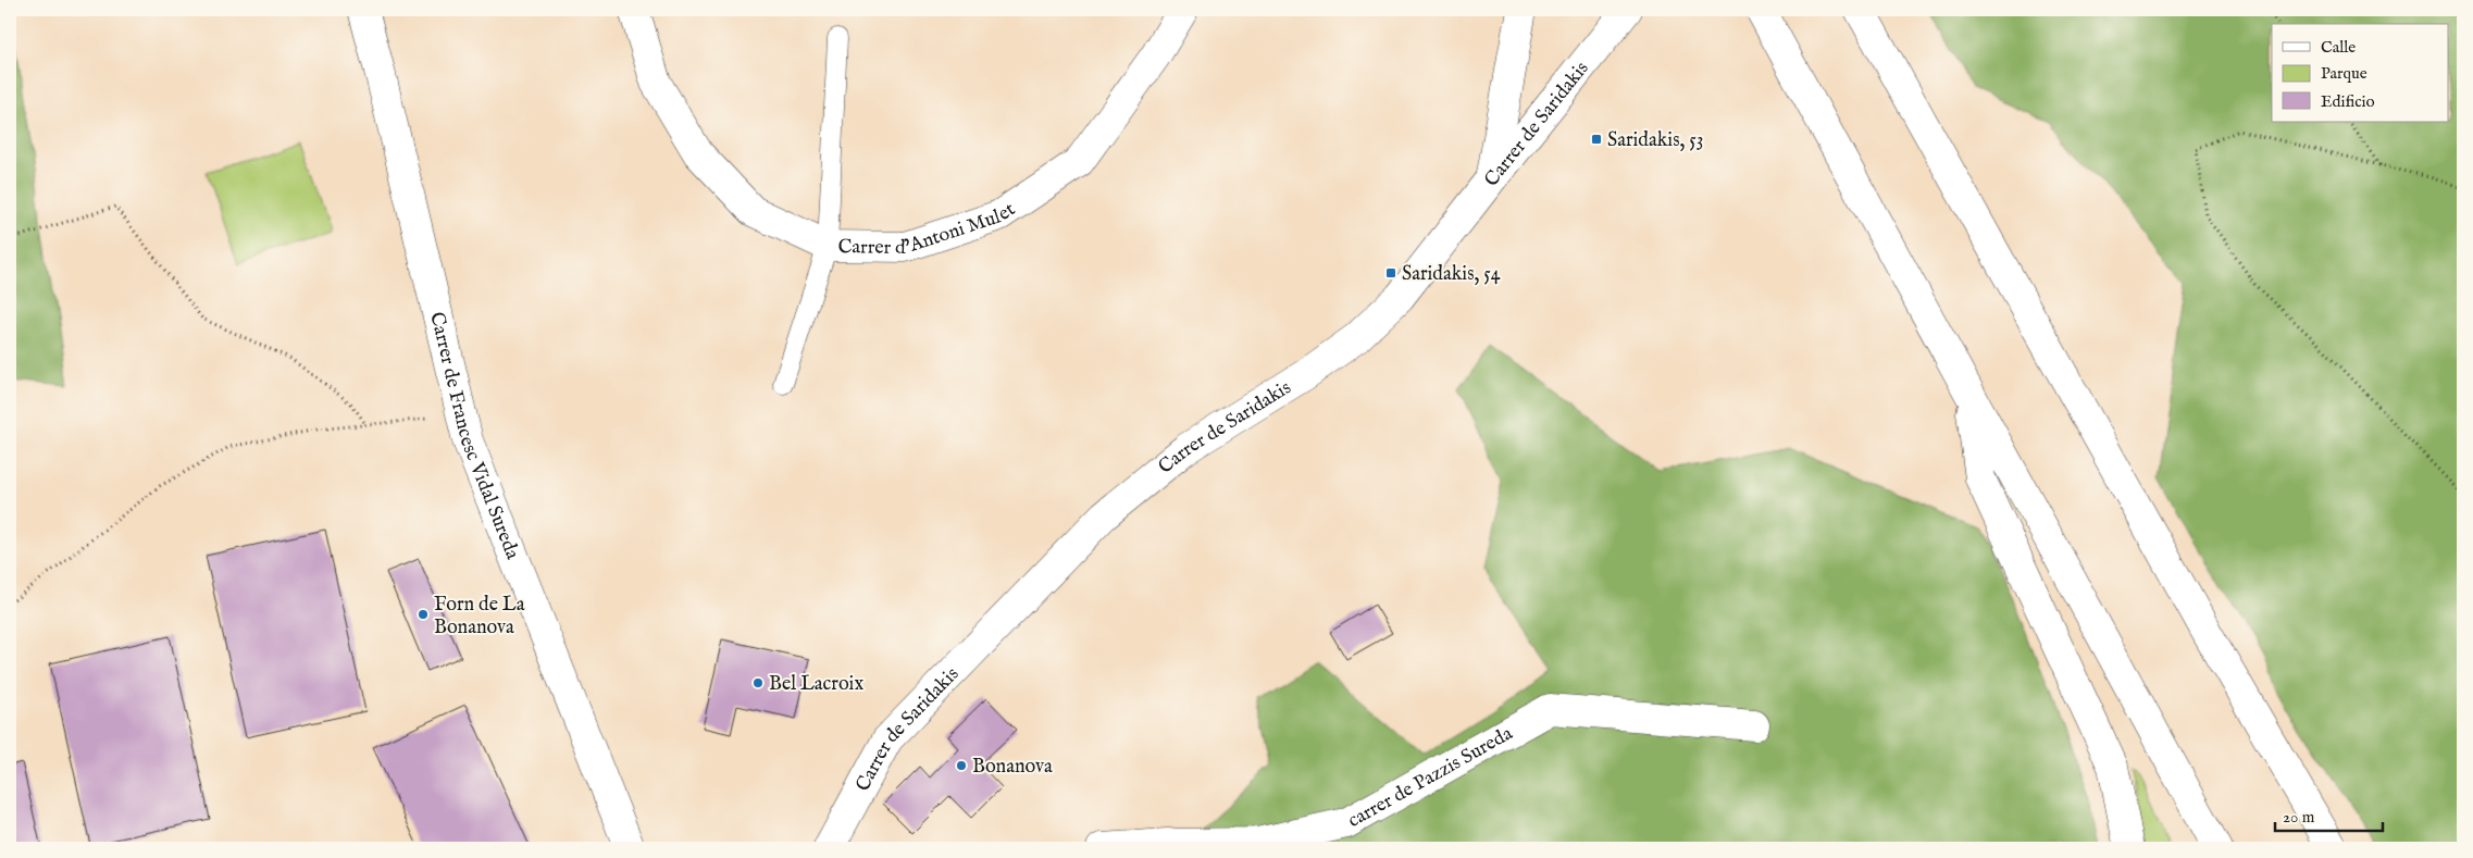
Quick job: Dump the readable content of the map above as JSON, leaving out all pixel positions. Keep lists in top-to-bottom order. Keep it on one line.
{"streets":{"main road":["Carrer de Saridakis","Carrer d'Antoni Mulet","Carrer de Francesc Vidal Sureda","carrer de Pazzis Sureda"]},"places":{"transit":["Saridakis, 53","Saridakis, 54"],"other":["Forn de La Bonanova","Bel Lacroix","Bonanova"]},"legend":["Calle","Parque","Edificio"],"scale_bar":"20 m"}
